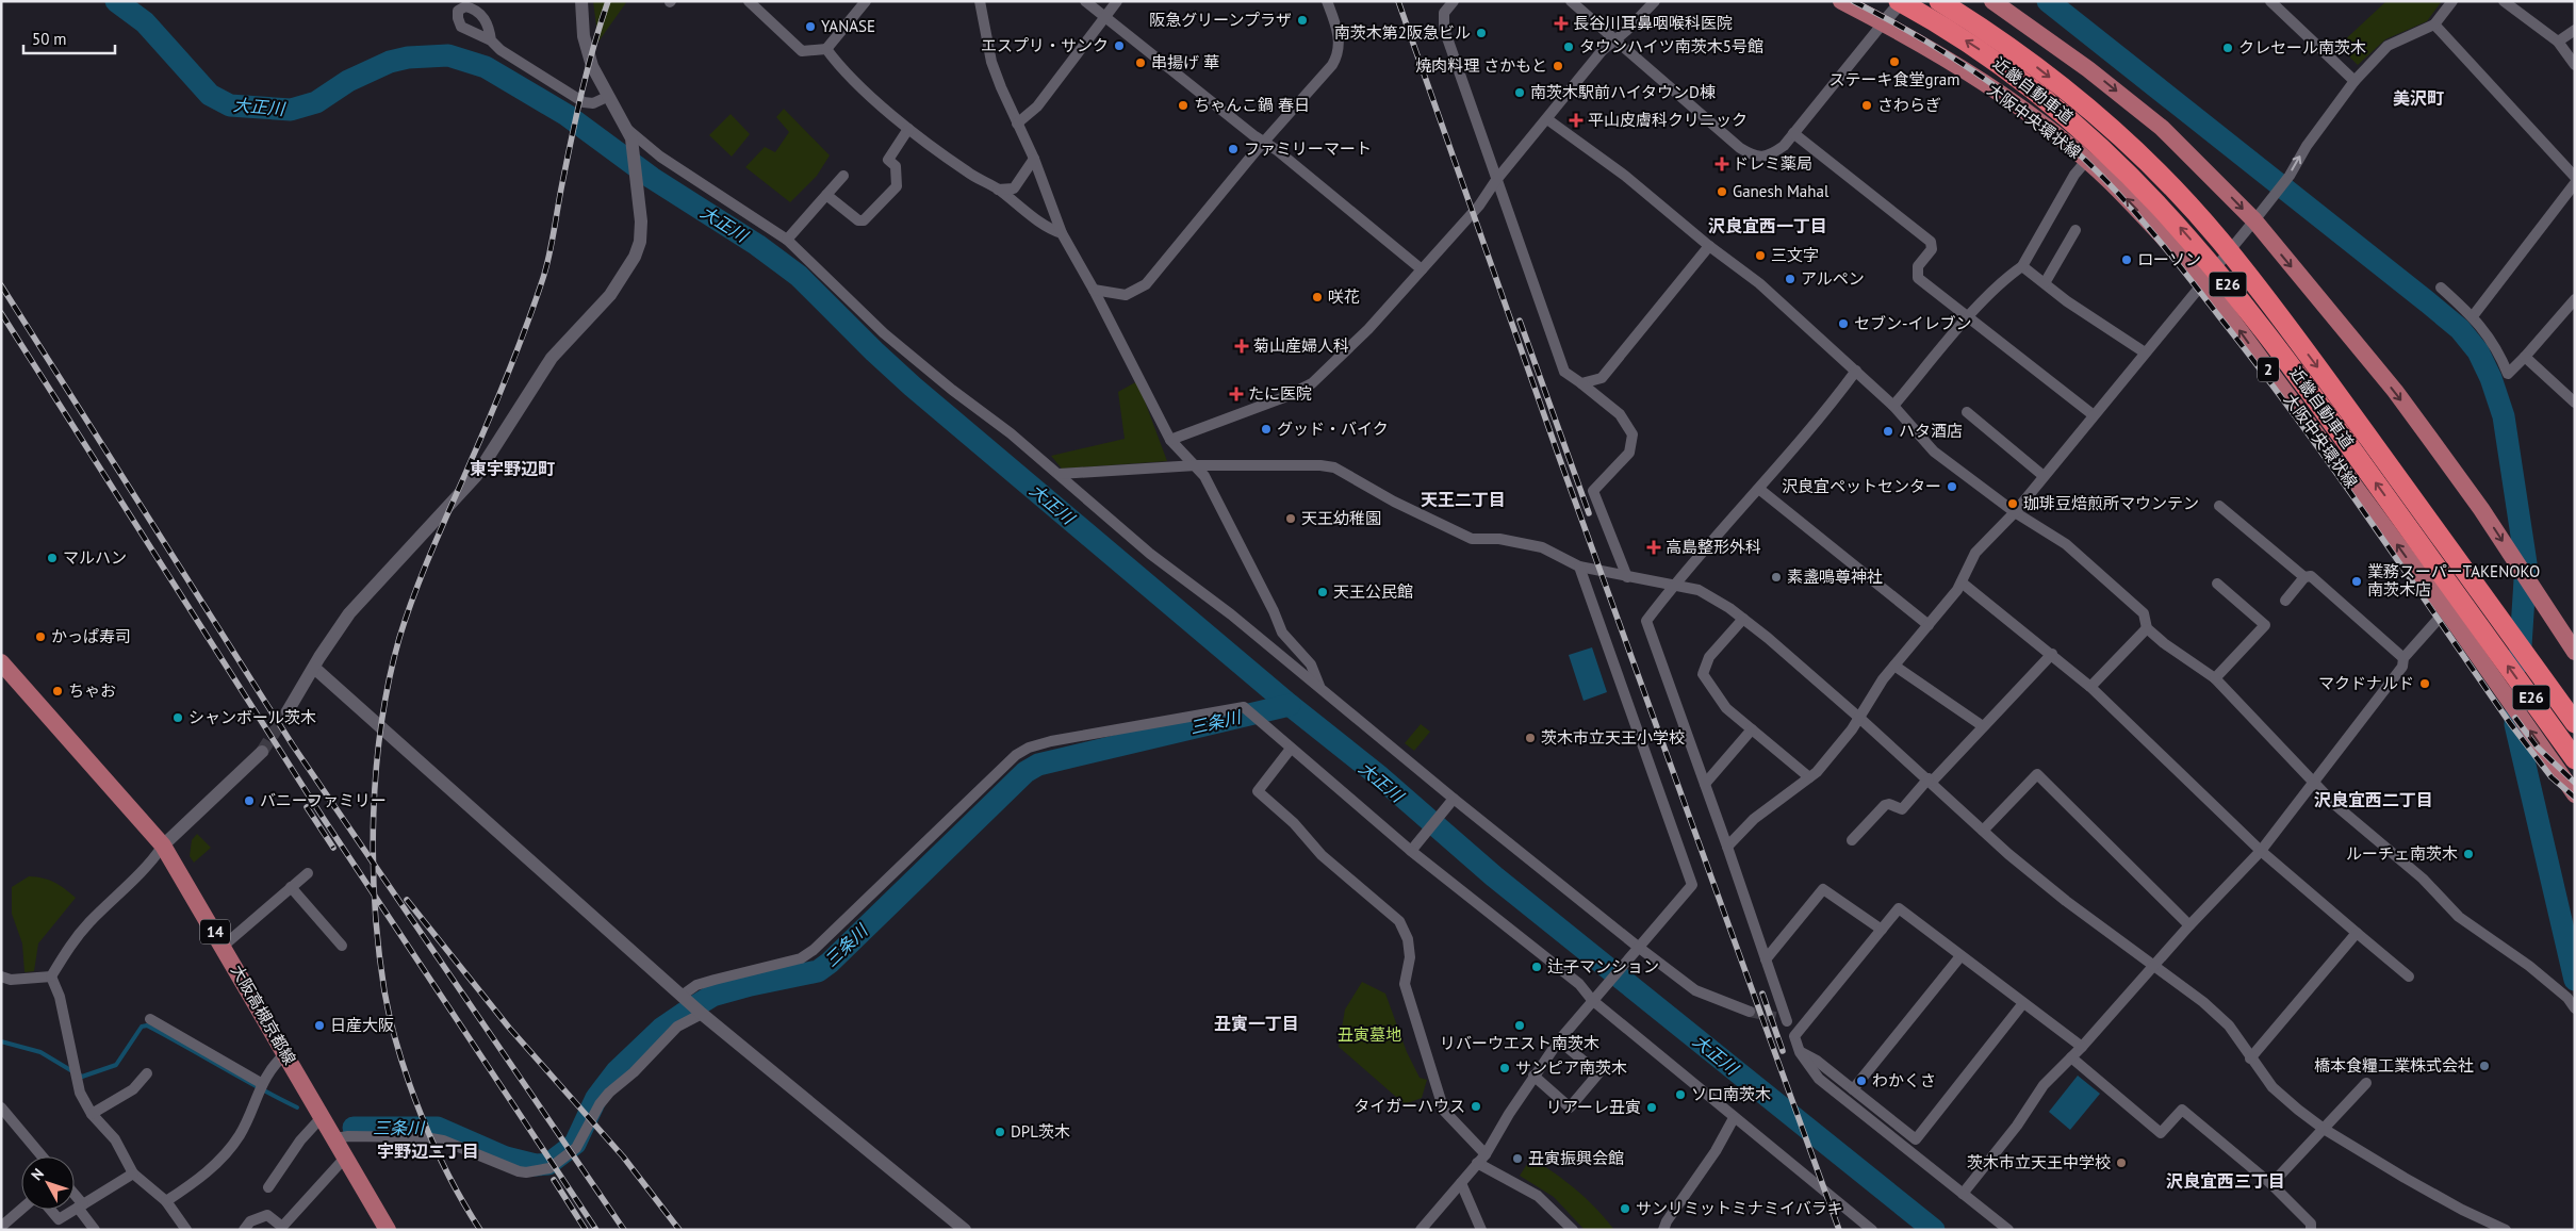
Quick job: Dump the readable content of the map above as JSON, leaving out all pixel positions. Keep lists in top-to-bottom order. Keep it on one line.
{"streets":{"highway":["近畿自動車道","E26"],"main road":["大阪中央環状線","2","14","大阪高槻京都線"]},"districts":["美沢町","沢良宜西一丁目","東宇野辺町","天王二丁目","沢良宜西二丁目","丑寅一丁目","宇野辺二丁目","沢良宜西三丁目"],"water":["大正川","三条川"],"parks":["丑寅墓地"],"places":{"other":["阪急グリーンプラザ","YANASE","南茨木第2阪急ビル","エスプリ・サンク","タウンハイツ南茨木5号館","クレセール南茨木","ステーキ食堂gram","串揚げ 華","焼肉料理 さかもと","南茨木駅前ハイタウンD棟","ちゃんこ鍋 春日","さわらぎ","ファミリーマート","Ganesh Mahal","三文字","ローソン","アルペン","咲花","セブン-イレブン","グッド・バイク","ハタ酒店","沢良宜ペットセンター","珈琲豆焙煎所マウンテン","天王幼稚園","マルハン","素盞鳴尊神社","業務スーパーTAKENOKO 南茨木店","天王公民館","かっぱ寿司","マクドナルド","ちゃお","シャンボール茨木","茨木市立天王小学校","バニーファミリー","ルーチェ南茨木","辻子マンション","日産大阪","リバーウエスト南茨木","橋本食糧工業株式会社","サンピア南茨木","わかくさ","ソロ南茨木","タイガーハウス","リアーレ丑寅","DPL茨木","丑寅振興会館","茨木市立天王中学校","サンリミットミナミイバラキ"],"health":["長谷川耳鼻咽喉科医院","平山皮膚科クリニック","ドレミ薬局","菊山産婦人科","たに医院","高島整形外科"]},"scale_bar":"50 m","north":"top left"}
